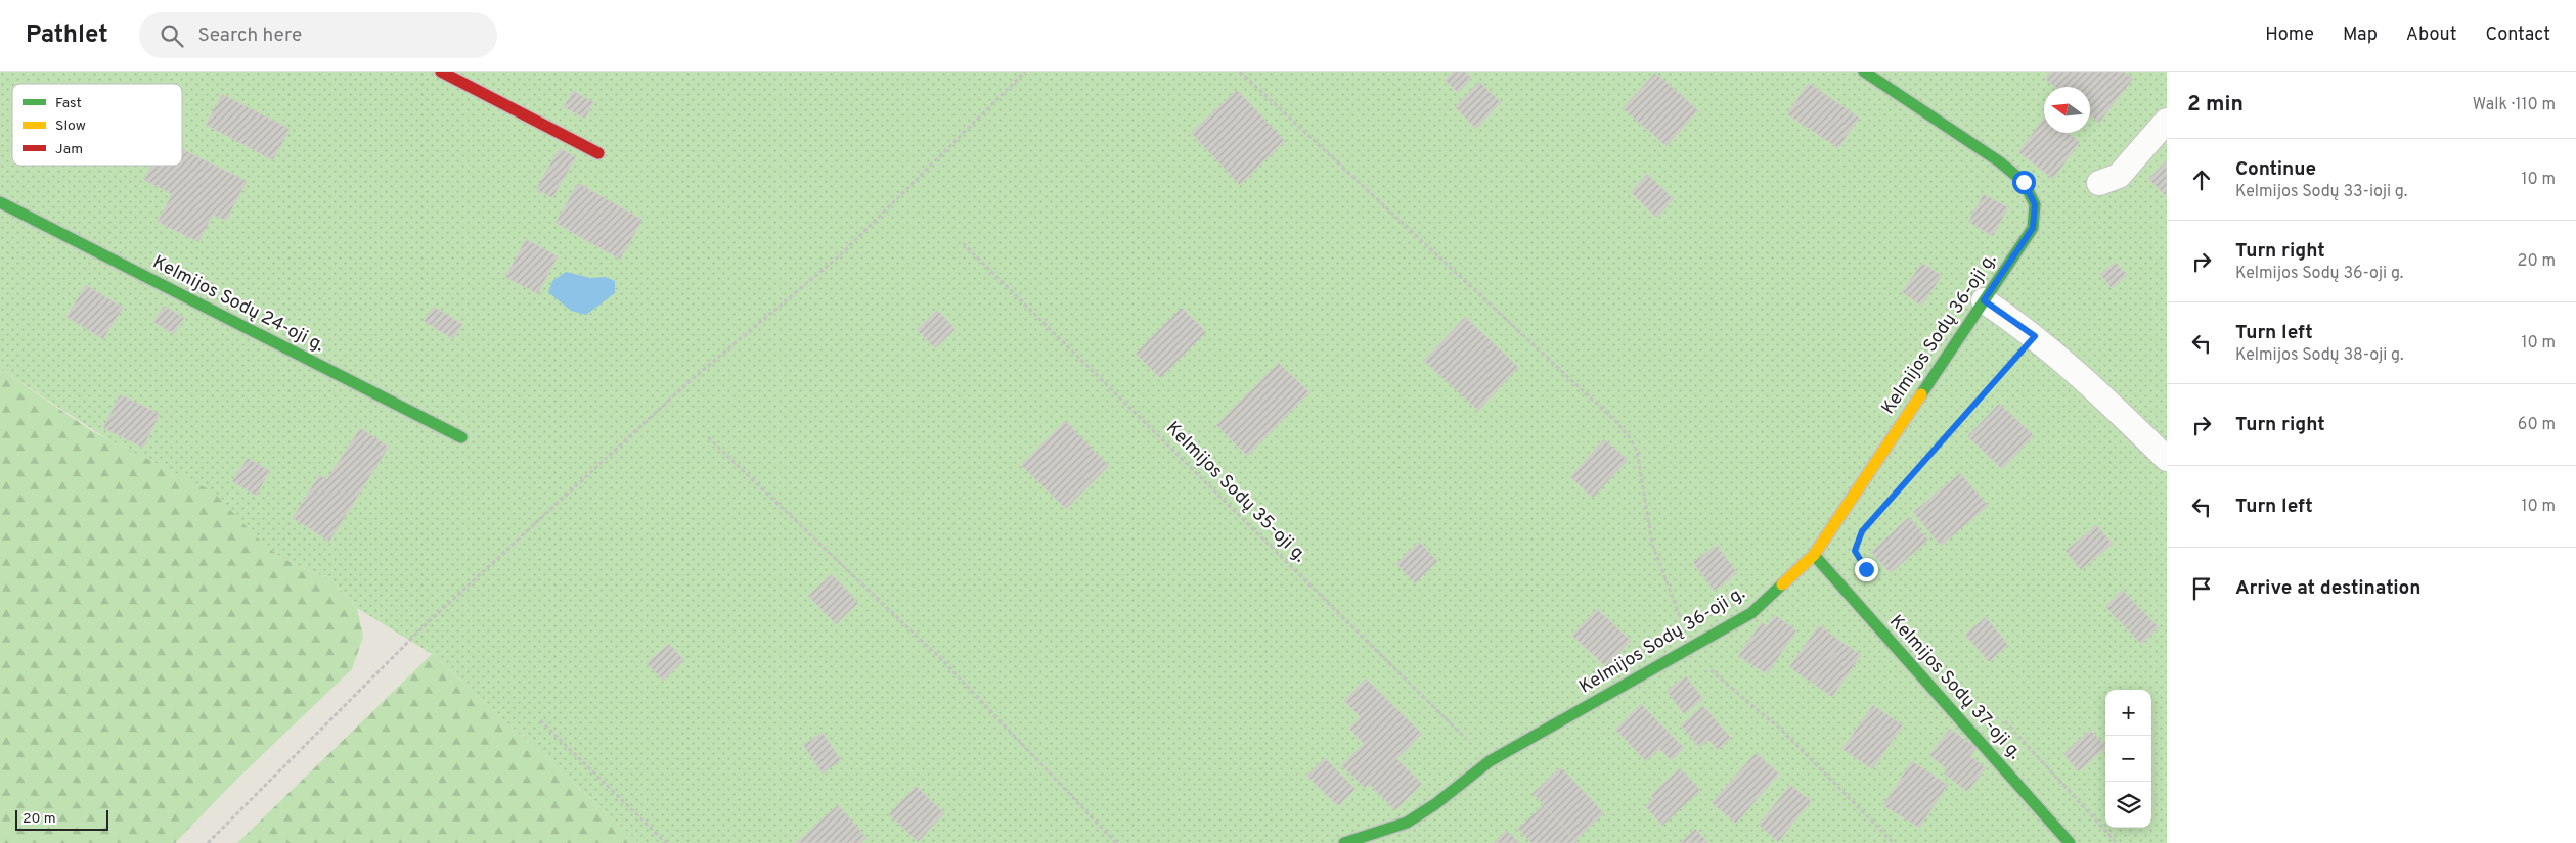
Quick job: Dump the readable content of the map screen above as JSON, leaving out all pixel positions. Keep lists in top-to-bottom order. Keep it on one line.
{"streets":{"street":["Kelmijos Sodų 24-oji g.","Kelmijos Sodų 36-oji g.","Kelmijos Sodų 37-oji g."],"path":["Kelmijos Sodų 35-oji g."]},"crossings":[["Kelmijos Sodų 36-oji g.","Kelmijos Sodų 35-oji g."],["Kelmijos Sodų 36-oji g.","Kelmijos Sodų 37-oji g."]],"legend":["Fast","Slow","Jam"],"scale_bar":"20 m","north":"left","page":{"header":"Pathlet","search":"Search here","nav":["Home","Map","About","Contact"],"heading":["2 min","Walk · 110 m"],"list":[["Continue","Kelmijos Sodų 33-ioji g.","10 m"],["Turn right","Kelmijos Sodų 36-oji g.","20 m"],["Turn left","Kelmijos Sodų 38-oji g.","10 m"],["Turn right","60 m"],["Turn left","10 m"],"Arrive at destination"],"map_buttons":["+","−"],"scale":"20 m"}}
